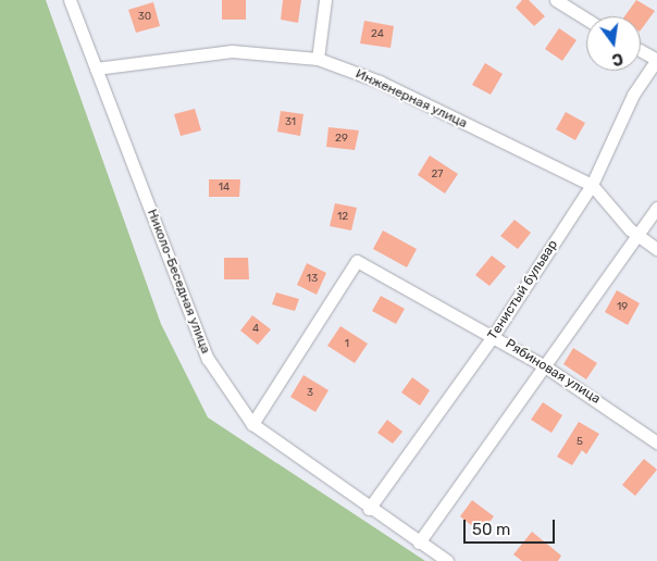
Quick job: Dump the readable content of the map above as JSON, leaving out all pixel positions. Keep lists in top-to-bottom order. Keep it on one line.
{"streets":{"street":["Инженерная улица","Николо-Беседная улица","Тенистый бульвар","Рябиновая улица"]},"crossings":[["Инженерная улица","Николо-Беседная улица"],["Инженерная улица","Тенистый бульвар"],["Николо-Беседная улица","Тенистый бульвар"],["Николо-Беседная улица","Рябиновая улица"],["Тенистый бульвар","Рябиновая улица"]],"house_numbers":["30","24","31","29","27","14","12","13","19","4","1","3","5"],"scale_bar":"50 m","north":"bottom"}
